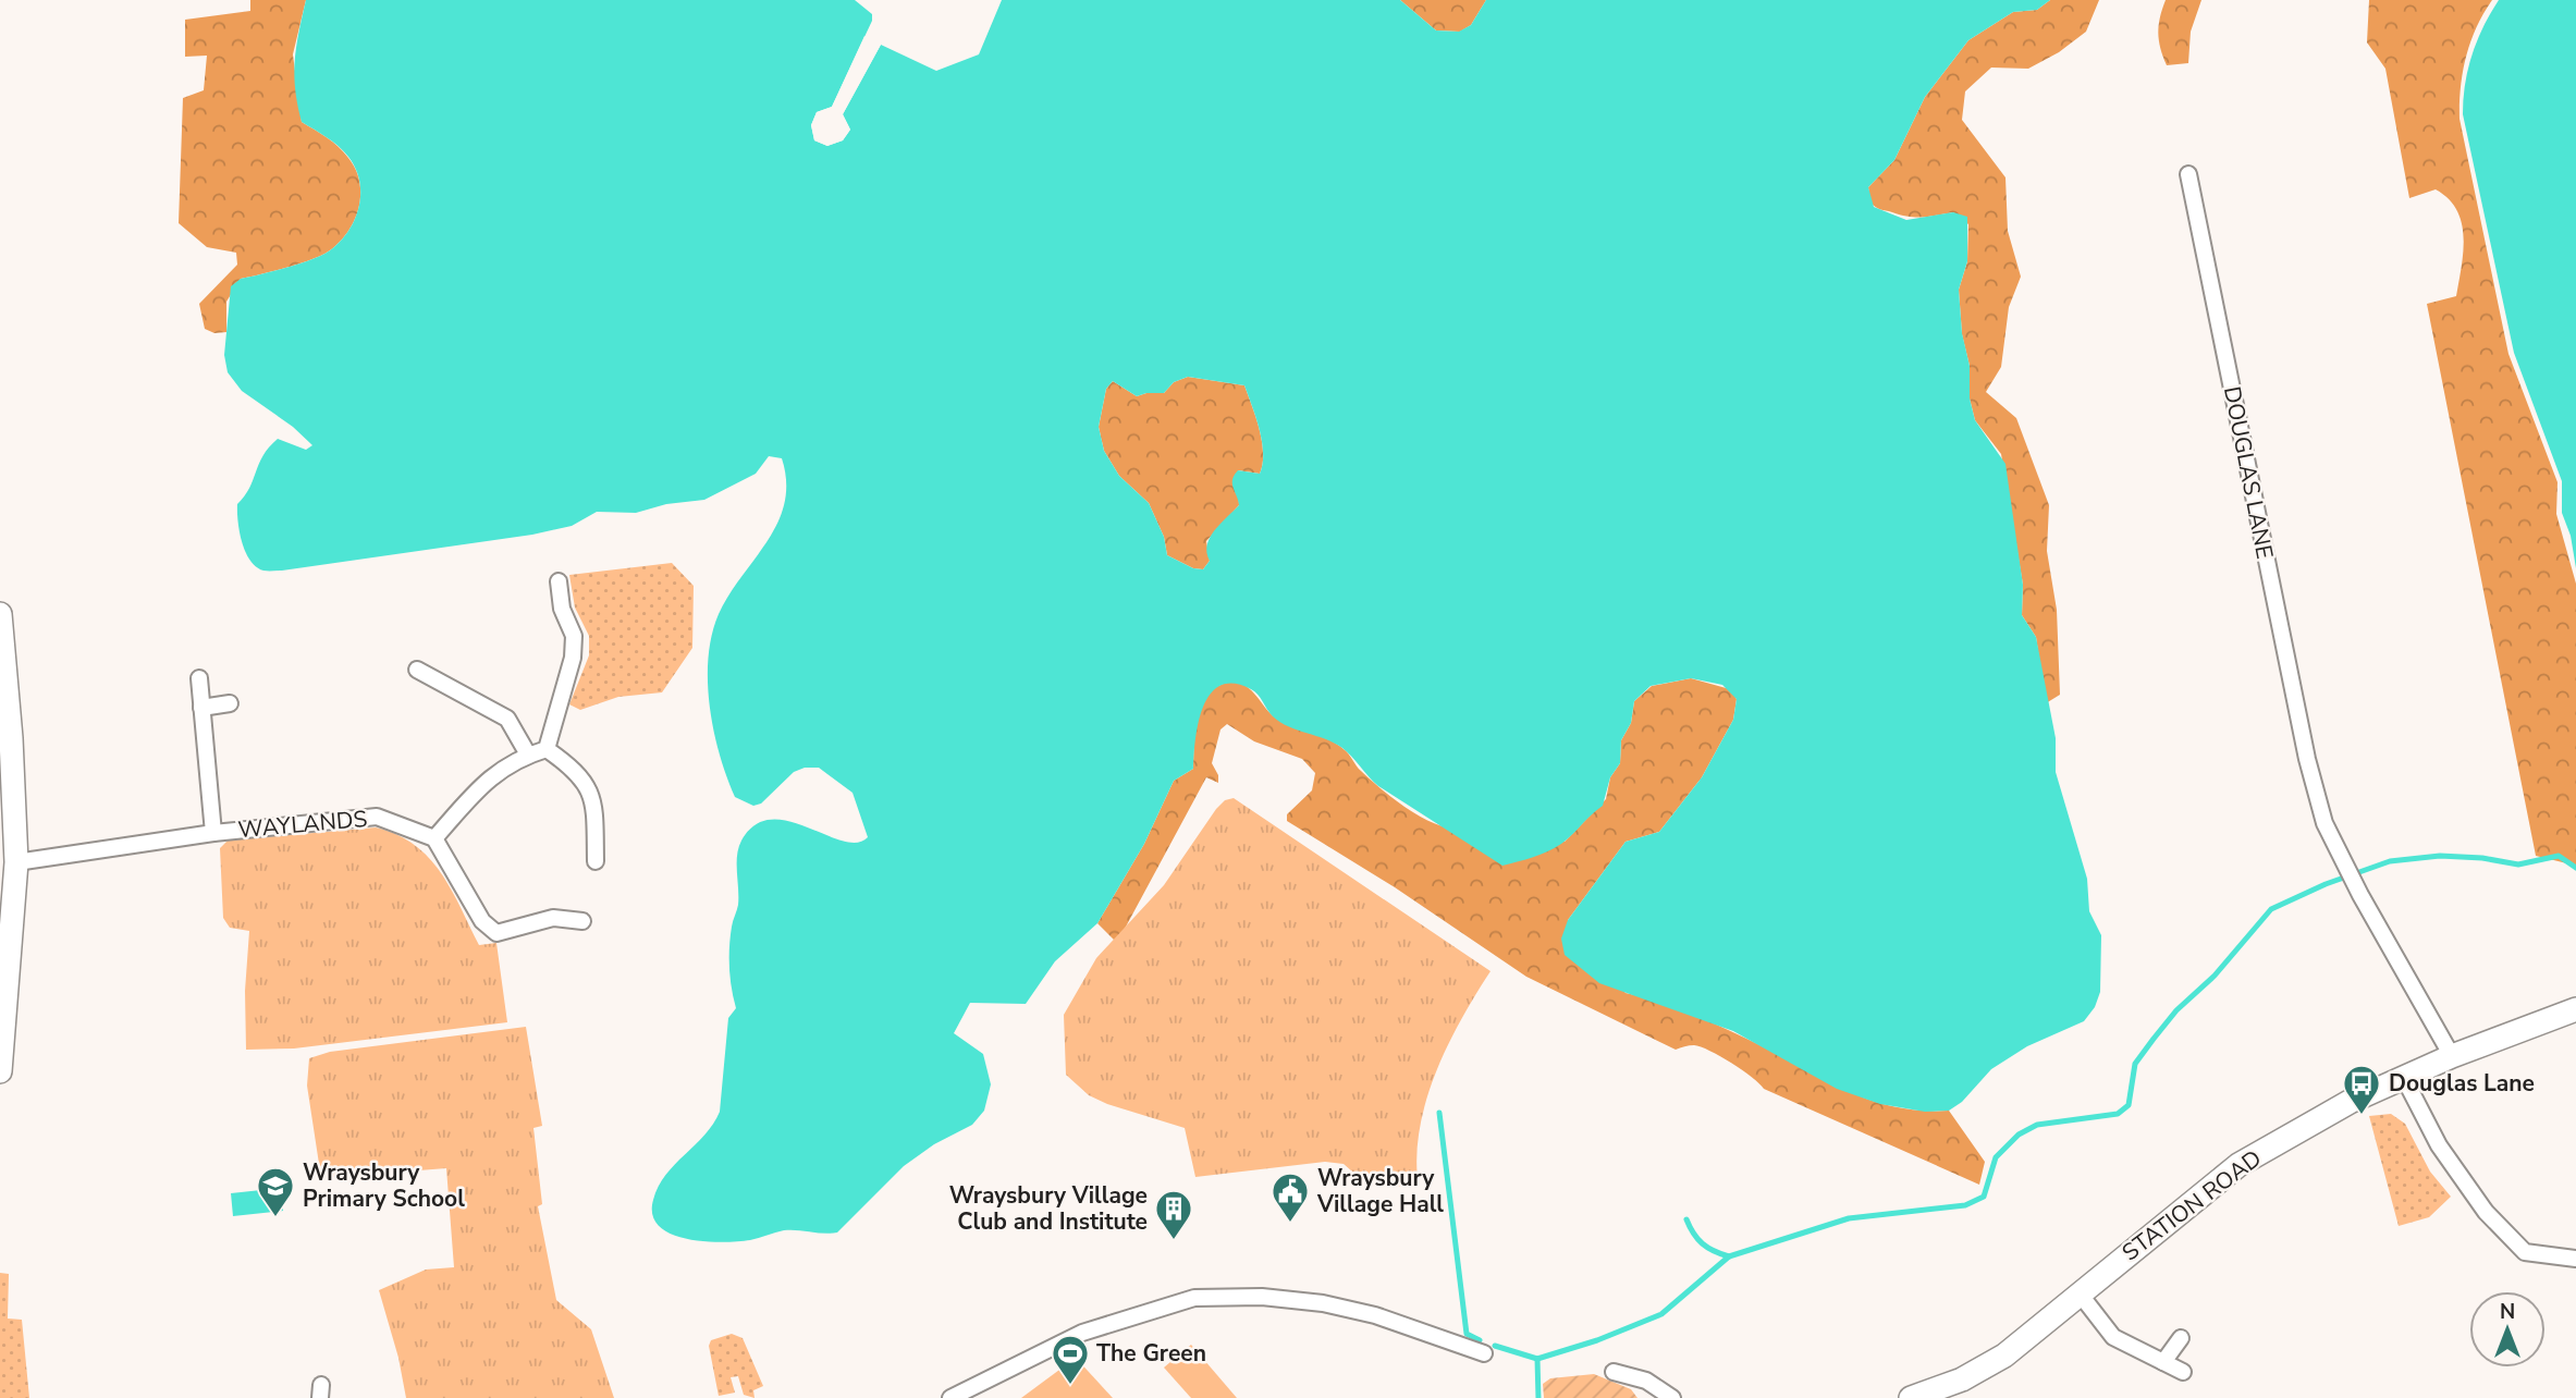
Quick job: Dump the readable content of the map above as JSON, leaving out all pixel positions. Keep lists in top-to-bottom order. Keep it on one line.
{"streets":{"street":["DOUGLAS LANE","WAYLANDS","STATION ROAD"]},"crossings":[["DOUGLAS LANE","STATION ROAD"]],"places":{"bus stop":["Douglas Lane"],"school or university":["Wraysbury Primary School"],"public building":["Wraysbury Village Hall"],"building":["Wraysbury Village Club and Institute"],"sports":["The Green"]},"north":"top"}
